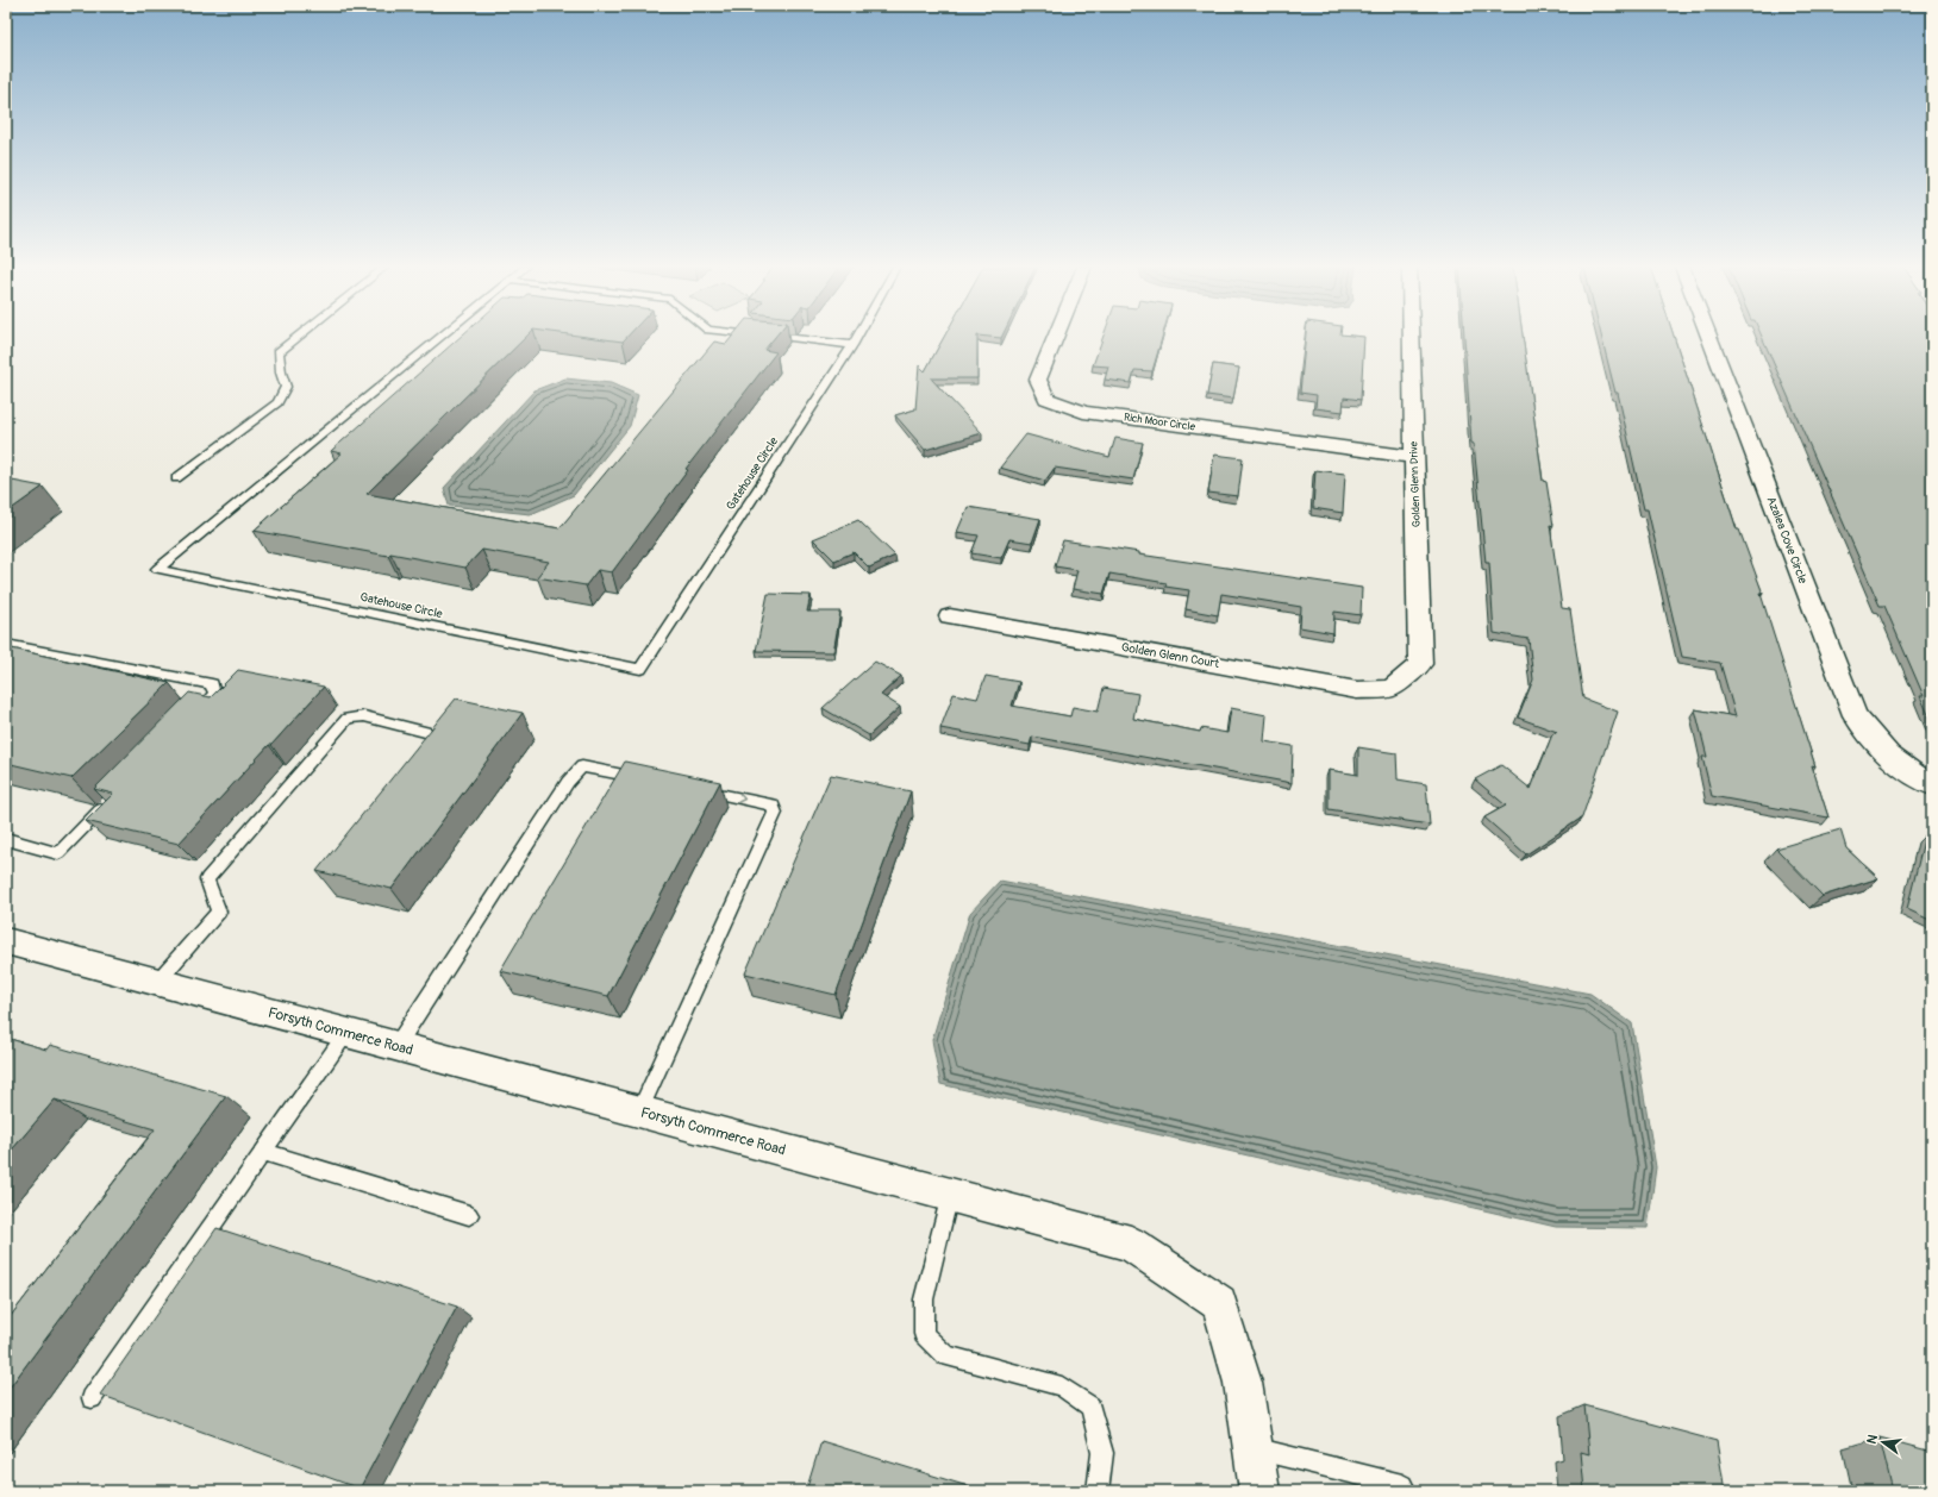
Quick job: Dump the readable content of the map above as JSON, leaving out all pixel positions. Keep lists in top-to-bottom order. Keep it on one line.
{"streets":{"street":["Rich Moor Circle","Golden Glenn Drive","Azalea Cove Circle","Golden Glenn Court","Forsyth Commerce Road"],"lane":["Gatehouse Circle"]},"crossings":[["Rich Moor Circle","Golden Glenn Drive"],["Golden Glenn Drive","Golden Glenn Court"]],"north":"left"}
